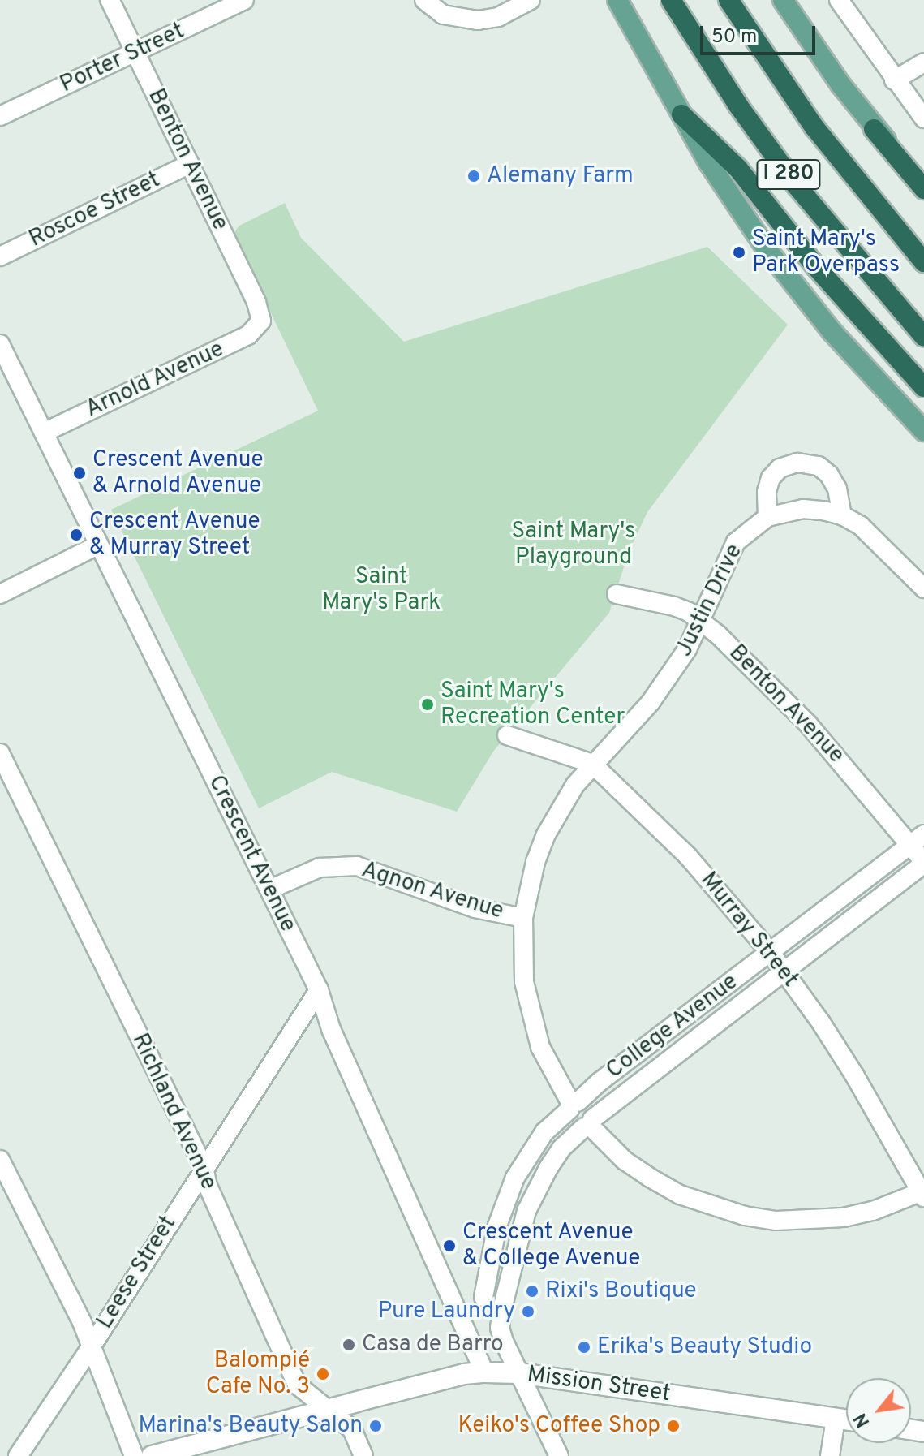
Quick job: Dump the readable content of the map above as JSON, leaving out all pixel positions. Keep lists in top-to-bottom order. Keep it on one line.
{"streets":{"highway":["I 280"],"main road":["Mission Street"],"street":["Porter Street","Benton Avenue","Roscoe Street","Arnold Avenue","Justin Drive","Crescent Avenue","Agnon Avenue","Murray Street","College Avenue","Richland Avenue","Leese Street"]},"crossings":[["Porter Street","Benton Avenue"],["Benton Avenue","Roscoe Street"],["Benton Avenue","Arnold Avenue"],["Benton Avenue","Justin Drive"],["Benton Avenue","College Avenue"],["Arnold Avenue","Crescent Avenue"],["Justin Drive","Agnon Avenue"],["Justin Drive","Murray Street"],["Justin Drive","College Avenue"],["Crescent Avenue","Agnon Avenue"],["Crescent Avenue","Leese Street"],["Crescent Avenue","Mission Street"],["Murray Street","College Avenue"],["College Avenue","Mission Street"],["Richland Avenue","Leese Street"],["Richland Avenue","Mission Street"]],"parks":["Saint Mary's Playground","Saint Mary's Park"],"places":["Alemany Farm","Saint Mary's Park Overpass","Crescent Avenue & Arnold Avenue","Crescent Avenue & Murray Street","Saint Mary's Recreation Center","Crescent Avenue & College Avenue","Rixi's Boutique","Pure Laundry","Casa de Barro","Erika's Beauty Studio","Balompié Cafe No. 3","Marina's Beauty Salon","Keiko's Coffee Shop"],"scale_bar":"50 m","north":"bottom left"}
